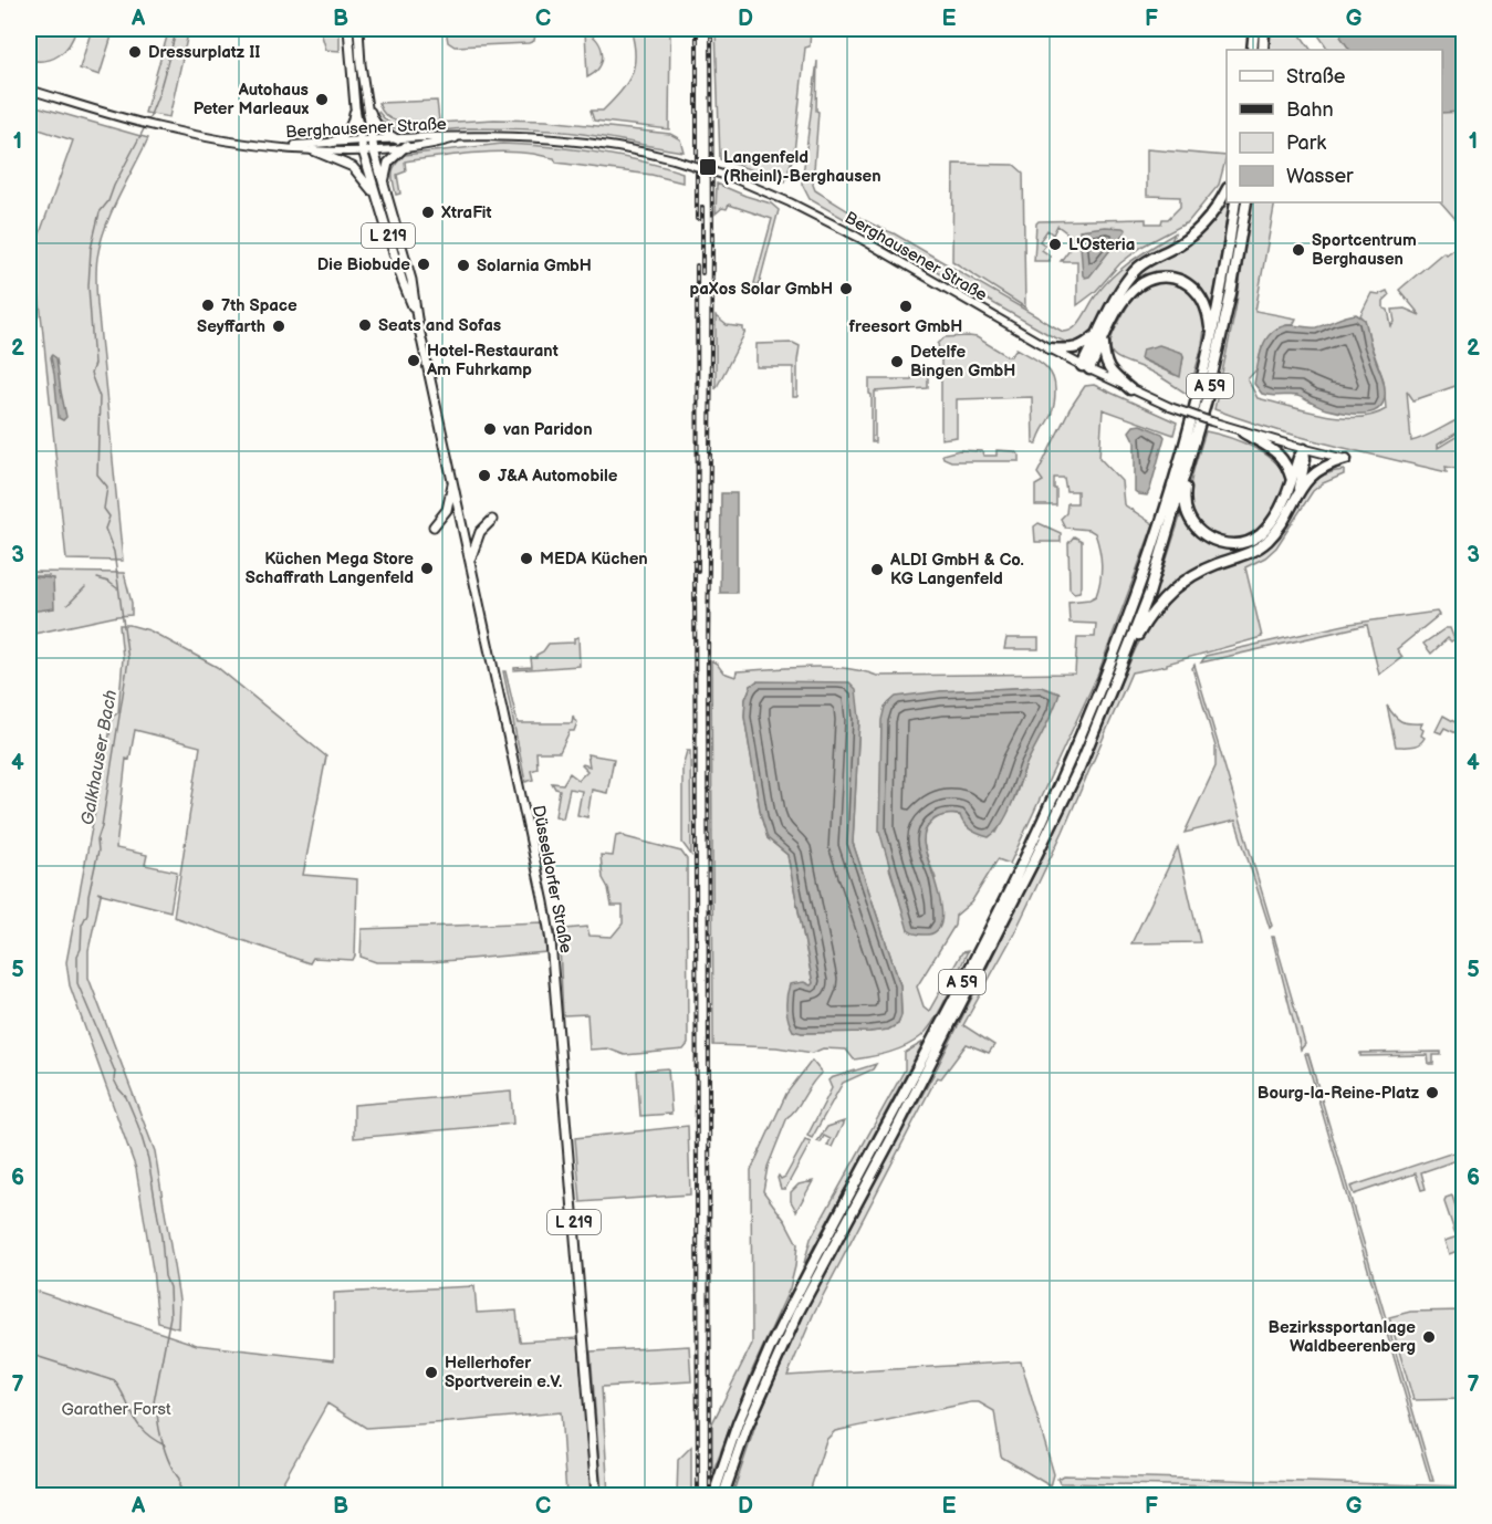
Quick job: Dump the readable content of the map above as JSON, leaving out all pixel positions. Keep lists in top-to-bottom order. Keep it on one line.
{"streets":{"highway":["A 59"],"main road":["Berghausener Straße","L 219","Düsseldorfer Straße"]},"crossings":[["Berghausener Straße","L 219"],["Berghausener Straße","Düsseldorfer Straße"],["L 219","Düsseldorfer Straße"]],"water":["Galkhauser Bach"],"parks":["Garather Forst"],"places":{"other":["Dressurplatz II","Autohaus Peter Marleaux","XtraFit","L'Osteria","Sportcentrum Berghausen","Die Biobude","Solarnia GmbH","paXos Solar GmbH","7th Space","freesort GmbH","Seats and Sofas","Seyffarth","Hotel-Restaurant Am Fuhrkamp","Detelfe Bingen GmbH","van Paridon","J&A Automobile","MEDA Küchen","Küchen Mega Store Schaffrath Langenfeld","ALDI GmbH & Co. KG Langenfeld","Bourg-la-Reine-Platz","Bezirkssportanlage Waldbeerenberg","Hellerhofer Sportverein e.V."],"transit":["Langenfeld (Rheinl)-Berghausen"]},"legend":["Straße","Bahn","Park","Wasser"],"grid":{"columns":["A","B","C","D","E","F","G"],"rows":["1","2","3","4","5","6","7"]}}
